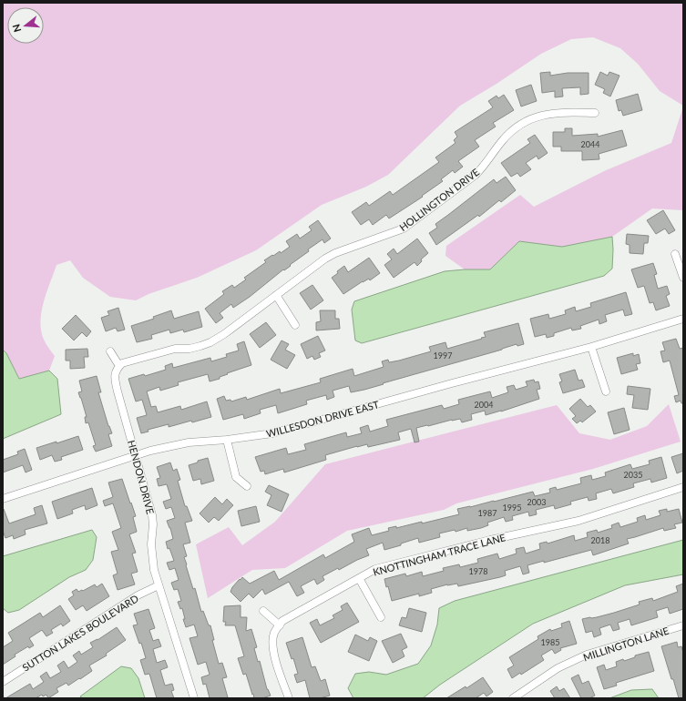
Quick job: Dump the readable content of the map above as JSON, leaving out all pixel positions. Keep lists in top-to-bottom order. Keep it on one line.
{"streets":{"street":["HOLLINGTON DRIVE","WILLESDON DRIVE EAST","HENDON DRIVE","KNOTTINGHAM TRACE LANE","SUTTON LAKES BOULEVARD","MILLINGTON LANE"]},"crossings":[["HOLLINGTON DRIVE","HENDON DRIVE"],["WILLESDON DRIVE EAST","HENDON DRIVE"],["HENDON DRIVE","SUTTON LAKES BOULEVARD"]],"house_numbers":["2044","1997","2004","2035","2003","1995","1987","2018","1978","1985"],"north":"left"}
